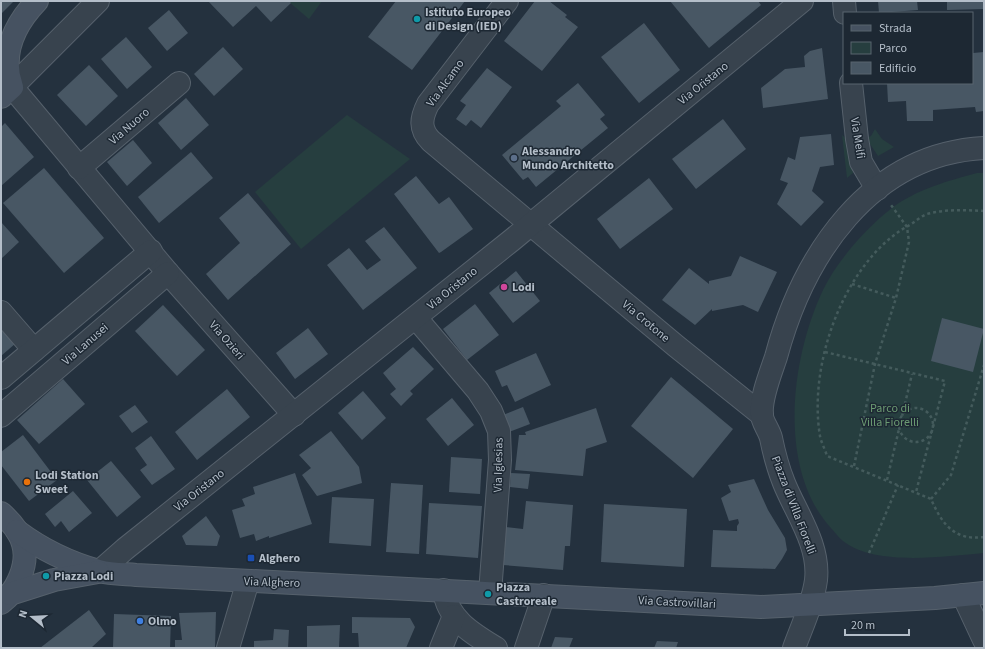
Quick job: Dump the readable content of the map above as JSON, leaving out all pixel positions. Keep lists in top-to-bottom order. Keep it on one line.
{"streets":{"main road":["Via Alghero","Via Castrovillari"],"street":["Via Alcamo","Via Oristano","Via Nuoro","Via Melfi","Via Crotone","Via Ozieri","Via Lanusei","Via Iglesias","Piazza di Villa Fiorelli"]},"crossings":[["Via Alcamo","Via Oristano"],["Via Alcamo","Via Crotone"],["Via Oristano","Via Crotone"],["Via Oristano","Via Ozieri"],["Via Oristano","Via Iglesias"],["Via Oristano","Via Alghero"],["Via Crotone","Piazza di Villa Fiorelli"],["Via Ozieri","Via Lanusei"],["Piazza di Villa Fiorelli","Via Castrovillari"]],"parks":["Parco di Villa Fiorelli"],"places":{"other":["Istituto Europeo di Design (IED)","Alessandro Mundo Architetto","Lodi","Lodi Station Sweet","Piazza Lodi","Piazza Castroreale","Olmo"],"transit":["Alghero"]},"legend":["Strada","Parco","Edificio"],"scale_bar":"20 m","north":"left"}
